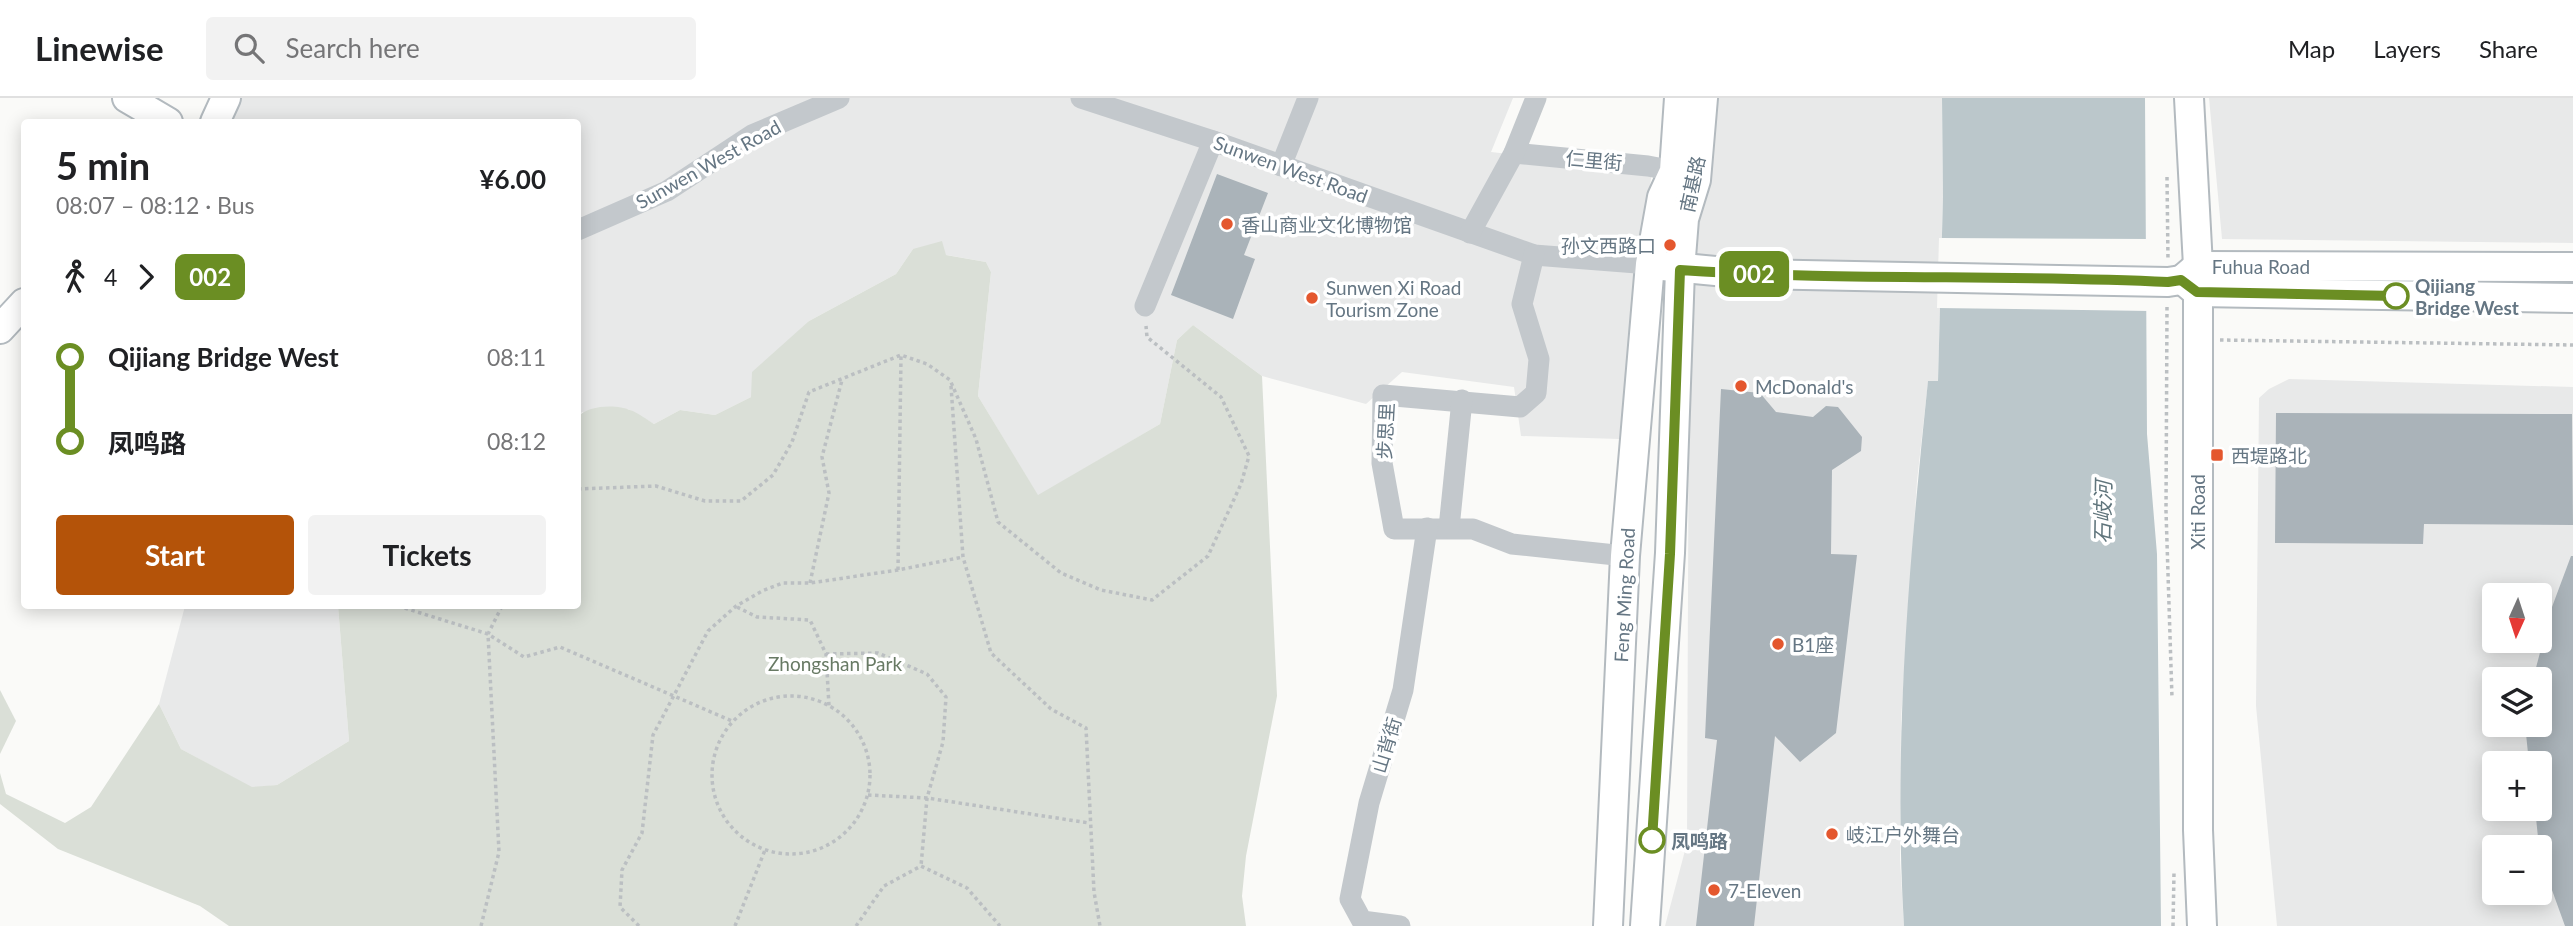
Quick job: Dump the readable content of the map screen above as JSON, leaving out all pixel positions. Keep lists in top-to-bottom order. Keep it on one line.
{"streets":{"main road":["Sunwen West Road","南基路","Fuhua Road","Xiti Road","Feng Ming Road"],"street":["仁里街","步思里","山背街"]},"crossings":[["仁里街","南基路"],["Sunwen West Road","南基路"],["Sunwen West Road","Fuhua Road"],["Sunwen West Road","步思里"],["Sunwen West Road","Xiti Road"],["Sunwen West Road","Feng Ming Road"],["南基路","Feng Ming Road"],["Fuhua Road","Xiti Road"],["步思里","Feng Ming Road"],["步思里","山背街"]],"water":["石岐河"],"parks":["Zhongshan Park"],"places":{"other":["香山商业文化博物馆","孙文西路口","Qijiang Bridge West","Sunwen Xi Road Tourism Zone","McDonald's","B1座","岐江户外舞台","凤鸣路","7-Eleven"],"transit":["西堤路北"]},"lines":["bus line 002"],"north":"bottom","page":{"header":"Linewise","search":"Search here","nav":["Map","Layers","Share"],"on_map":"002","heading":["5 min","08:07 – 08:12 · Bus","¥6.00"],"legs":["4","002"],"list":[{"name":"Qijiang Bridge West","value":"08:11"},{"name":"凤鸣路","value":"08:12"}],"buttons":["Start","Tickets"],"map_buttons":["+","−"]}}
